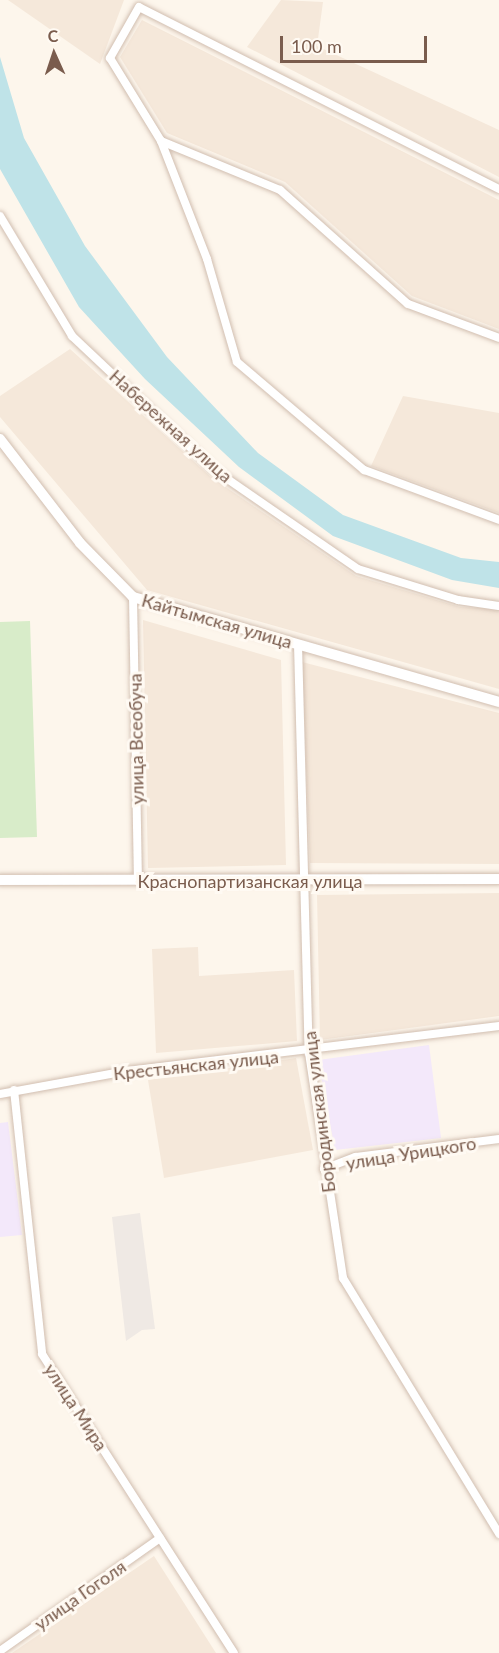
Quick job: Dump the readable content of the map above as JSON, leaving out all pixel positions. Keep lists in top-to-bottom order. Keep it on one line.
{"streets":{"street":["Набережная улица","Кайтымская улица","улица Всеобуча","Краснопартизанская улица","Крестьянская улица","Бородинская улица","улица Урицкого","улица Мира","улица Гоголя"]},"crossings":[["Кайтымская улица","улица Всеобуча"],["Кайтымская улица","Бородинская улица"],["улица Всеобуча","Краснопартизанская улица"],["Краснопартизанская улица","Бородинская улица"],["Крестьянская улица","Бородинская улица"],["Крестьянская улица","улица Мира"],["Бородинская улица","улица Урицкого"],["улица Мира","улица Гоголя"]],"scale_bar":"100 m","north":"top"}
